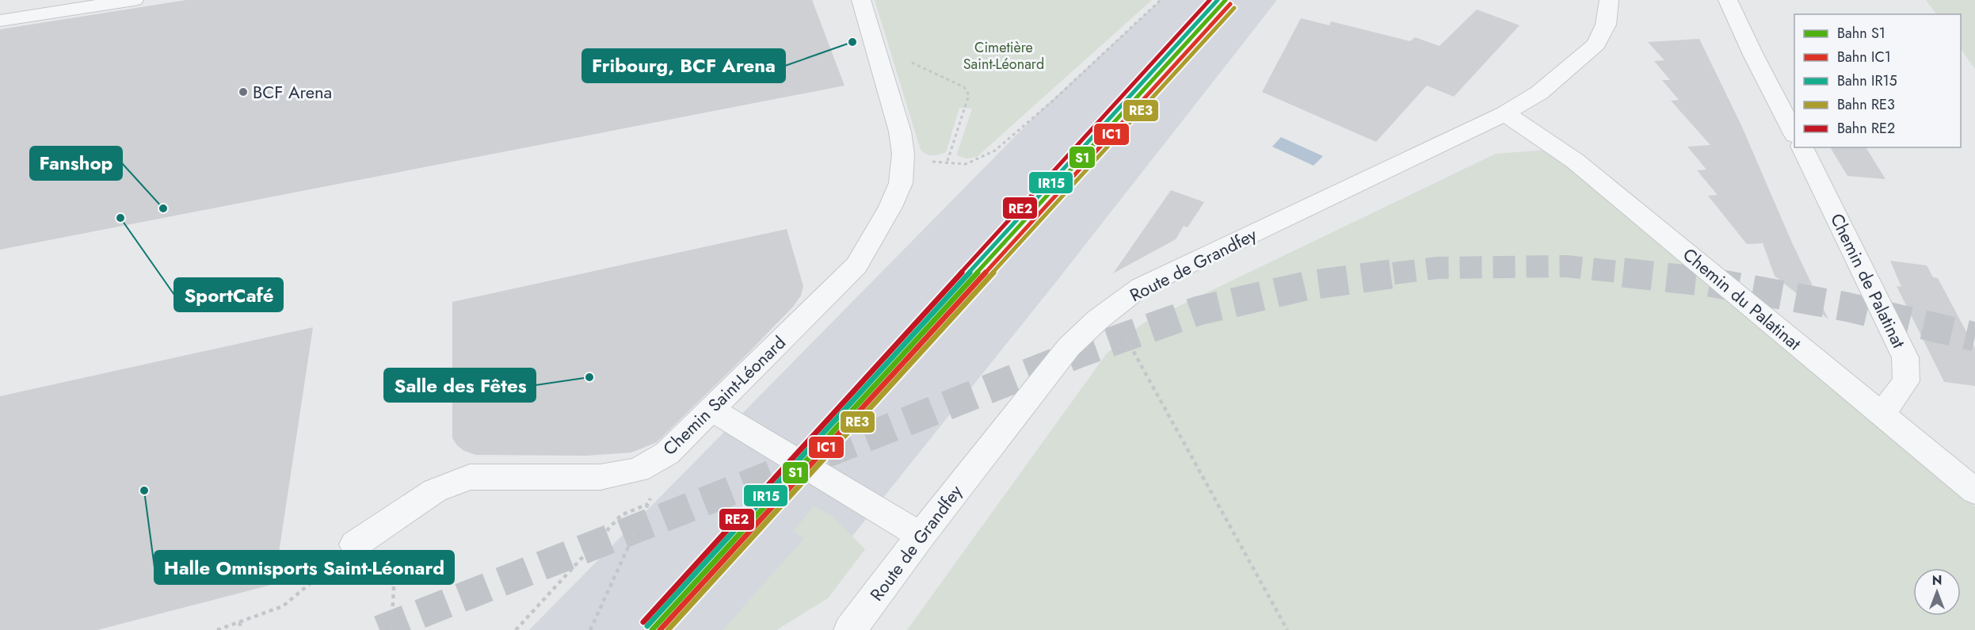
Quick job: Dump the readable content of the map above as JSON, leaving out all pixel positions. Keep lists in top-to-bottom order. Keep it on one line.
{"streets":{"street":["Route de Grandfey","Chemin de Palatinat","Chemin du Palatinat","Chemin Saint-Léonard"]},"crossings":[["Route de Grandfey","Chemin du Palatinat"],["Chemin de Palatinat","Chemin du Palatinat"]],"parks":["Cimetière Saint-Léonard"],"places":["Fribourg, BCF Arena","BCF Arena","Fanshop","SportCafé","Salle des Fêtes","Halle Omnisports Saint-Léonard"],"lines":["rail line S1","rail line IR15","rail line RE2","rail line IC1","rail line RE3"],"legend":["Bahn S1","Bahn IC1","Bahn IR15","Bahn RE3","Bahn RE2"],"north":"top"}
